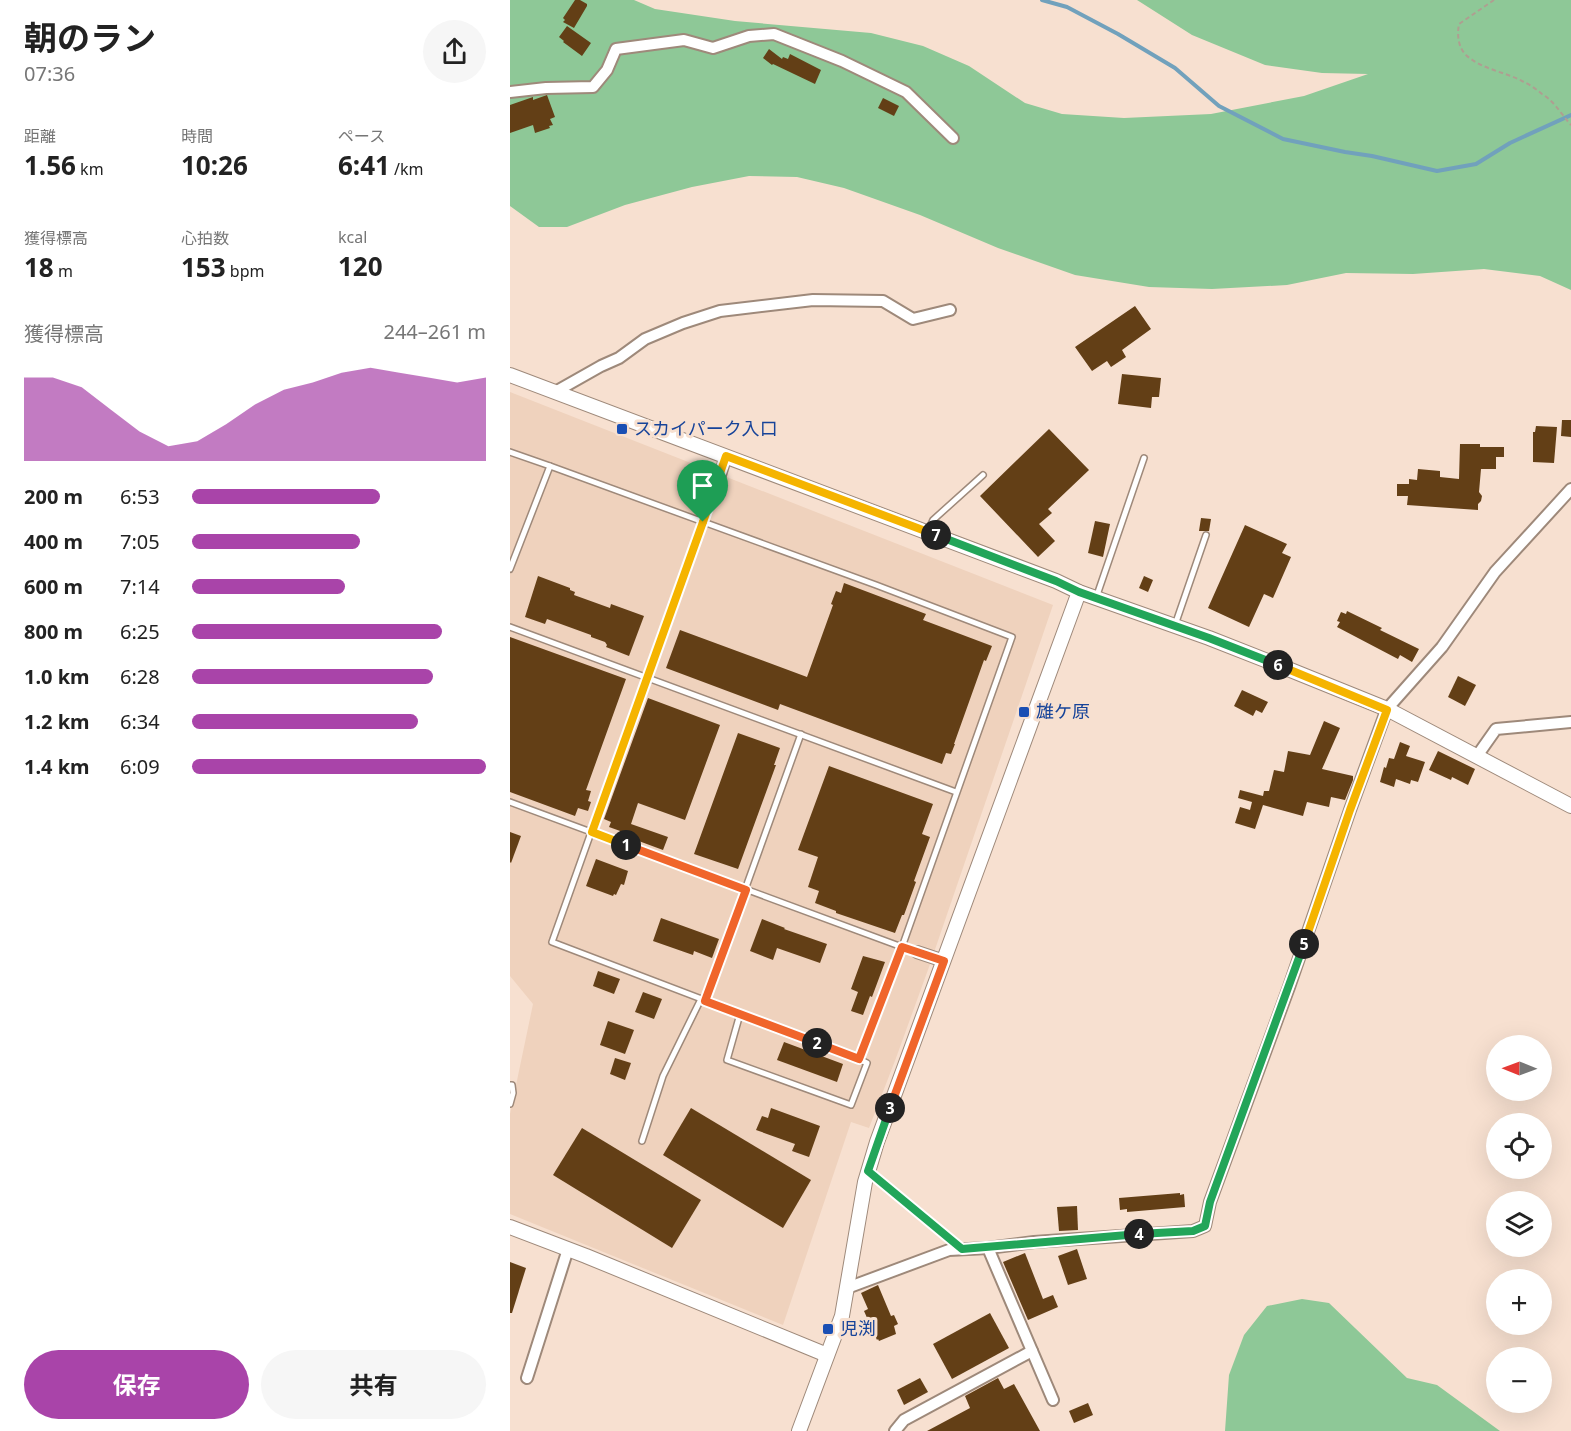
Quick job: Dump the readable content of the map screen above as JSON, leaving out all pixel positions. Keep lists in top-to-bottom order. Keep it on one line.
{"places":{"transit":["スカイパーク入口","雄ケ原","児渕"]},"north":"left","page":{"heading":["朝のラン","07:36"],"stats":[["距離","1.56 km"],["時間","10:26"],["ペース","6:41 /km"],["獲得標高","18 m"],["心拍数","153 bpm"],["kcal","120"]],"chart":["獲得標高","244–261 m"],"list":[{"name":"200 m","note":"6:53"},{"name":"400 m","note":"7:05"},{"name":"600 m","note":"7:14"},{"name":"800 m","note":"6:25"},{"name":"1.0 km","note":"6:28"},{"name":"1.2 km","note":"6:34"},{"name":"1.4 km","note":"6:09"}],"pins":["7","6","1","5","2","3","4"],"map_buttons":["+","−"],"buttons":["保存","共有"]}}
